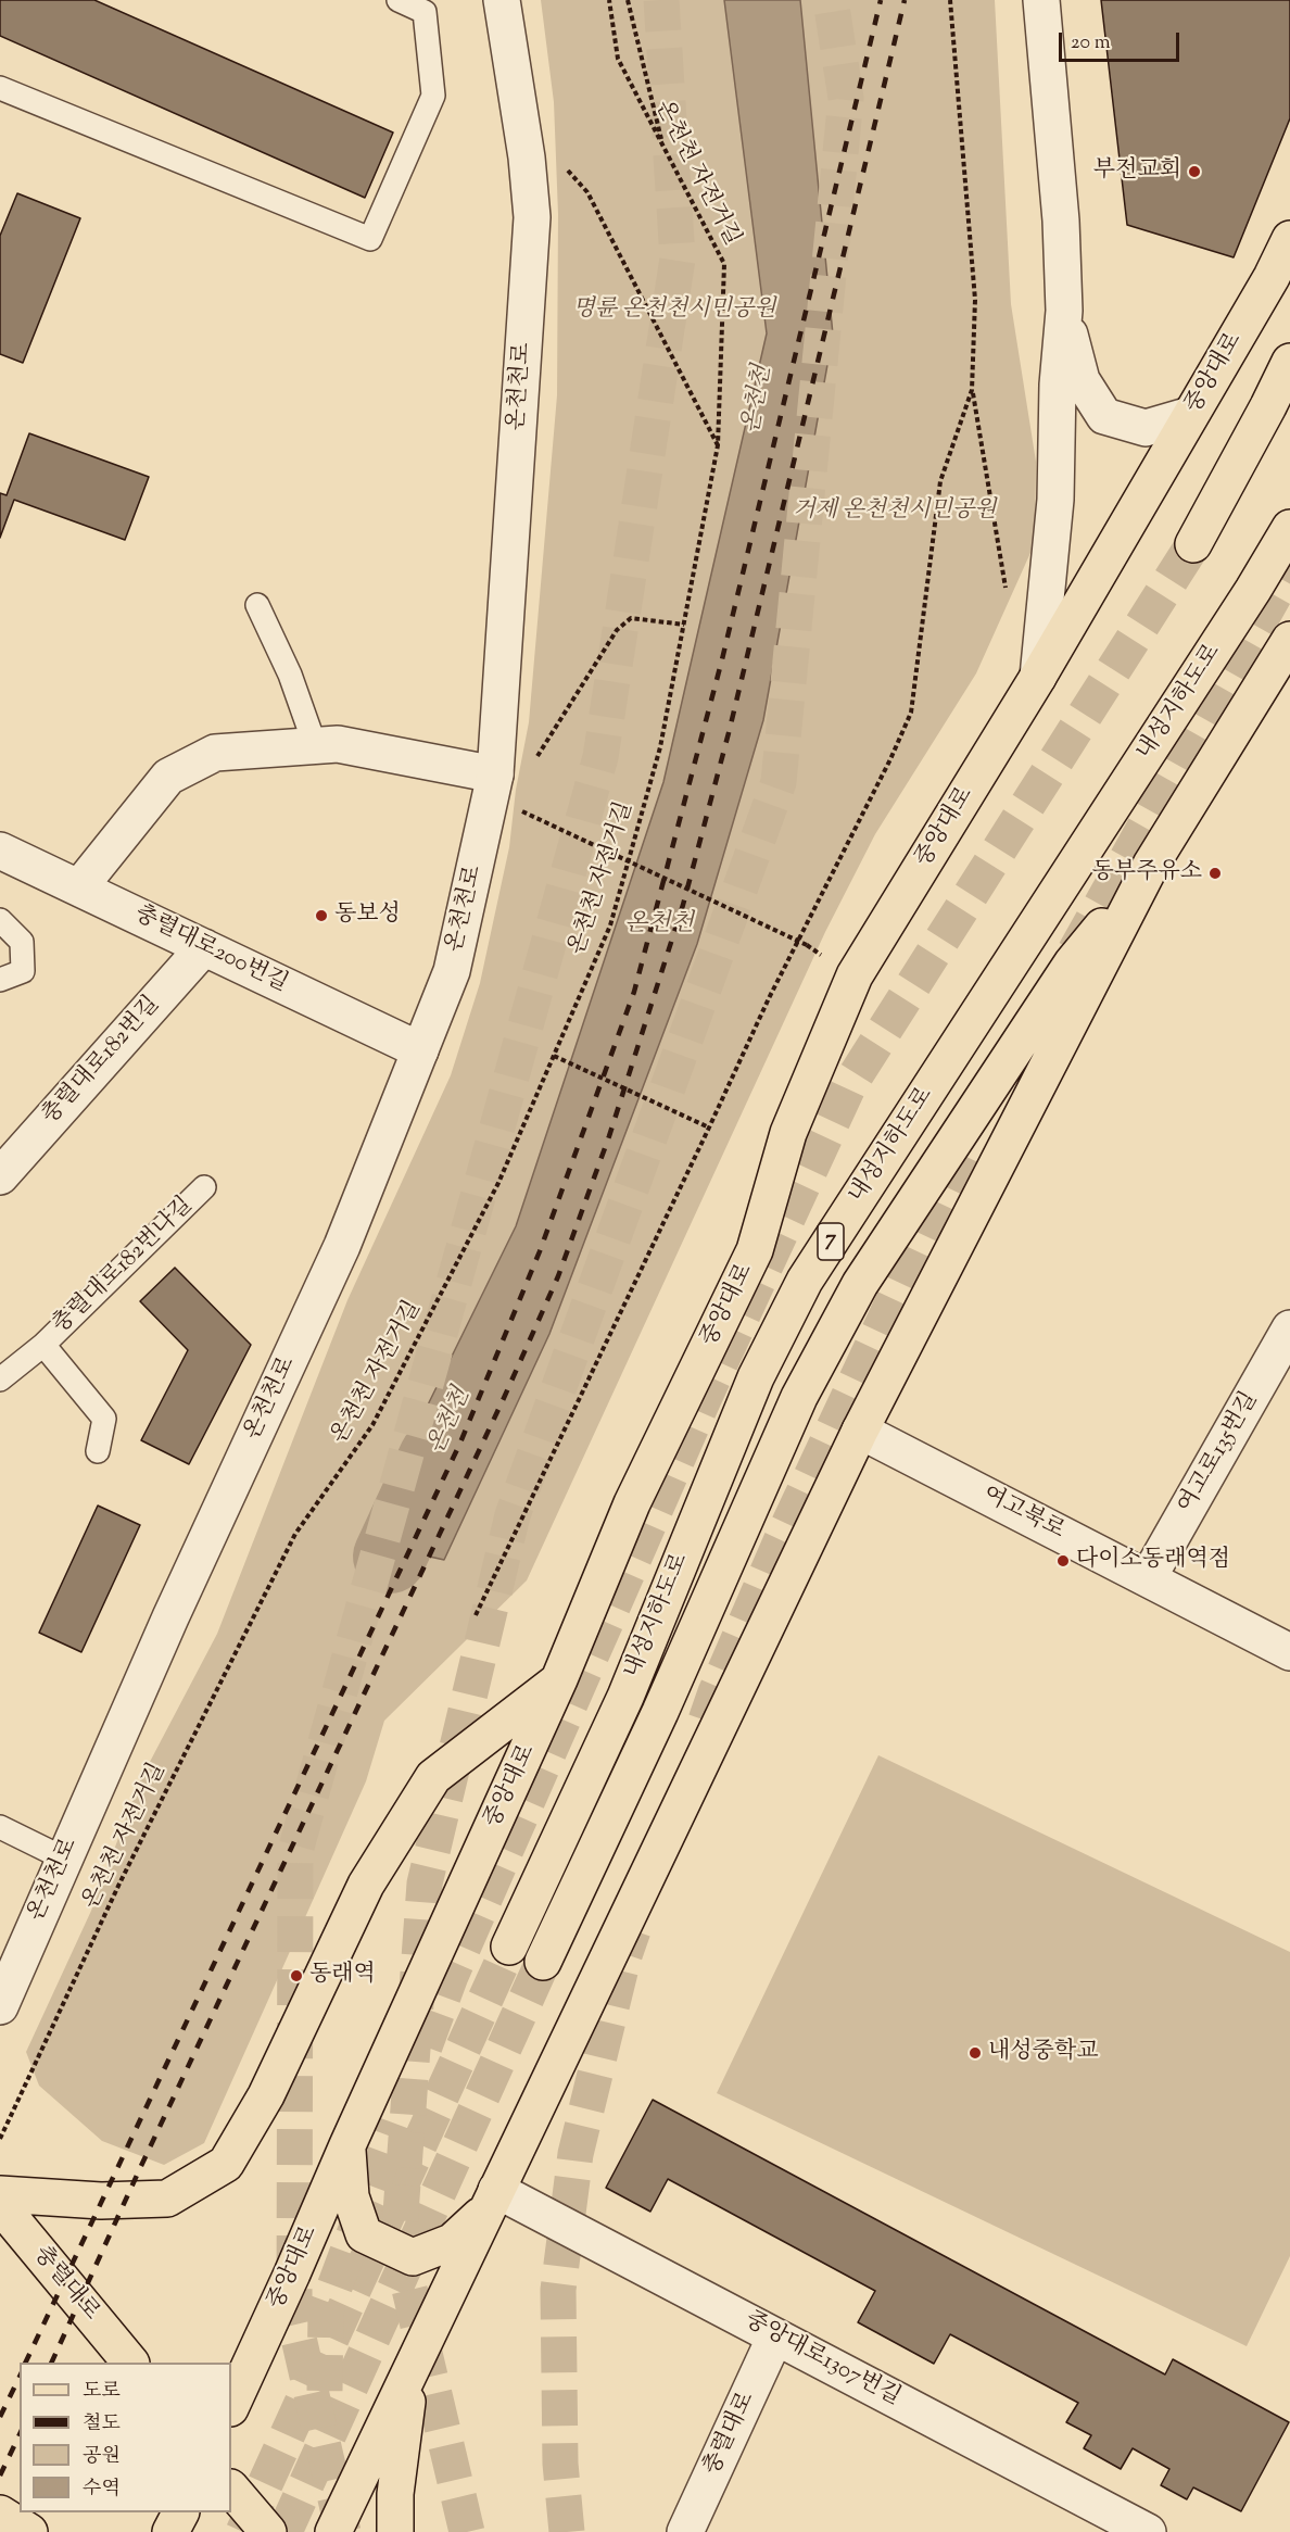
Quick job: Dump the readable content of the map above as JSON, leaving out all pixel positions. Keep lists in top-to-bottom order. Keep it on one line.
{"streets":{"main road":["중앙대로","내성지하도로","7","충렬대로"],"street":["온천천로","충렬대로200번길","충렬대로182번길","여고로135번길","여고북로","중앙대로1307번길"],"lane":["충렬대로182번나길"],"path":["온천천 자전거길"]},"crossings":[["온천천로","충렬대로200번길"],["충렬대로200번길","충렬대로182번길"],["여고로135번길","여고북로"],["충렬대로","중앙대로1307번길"]],"water":["온천천"],"parks":["명륜 온천천시민공원","거제 온천천시민공원"],"places":["부전교회","동부주유소","동보성","다이소동래역점","동래역","내성중학교"],"legend":["도로","철도","공원","수역"],"scale_bar":"20 m"}
